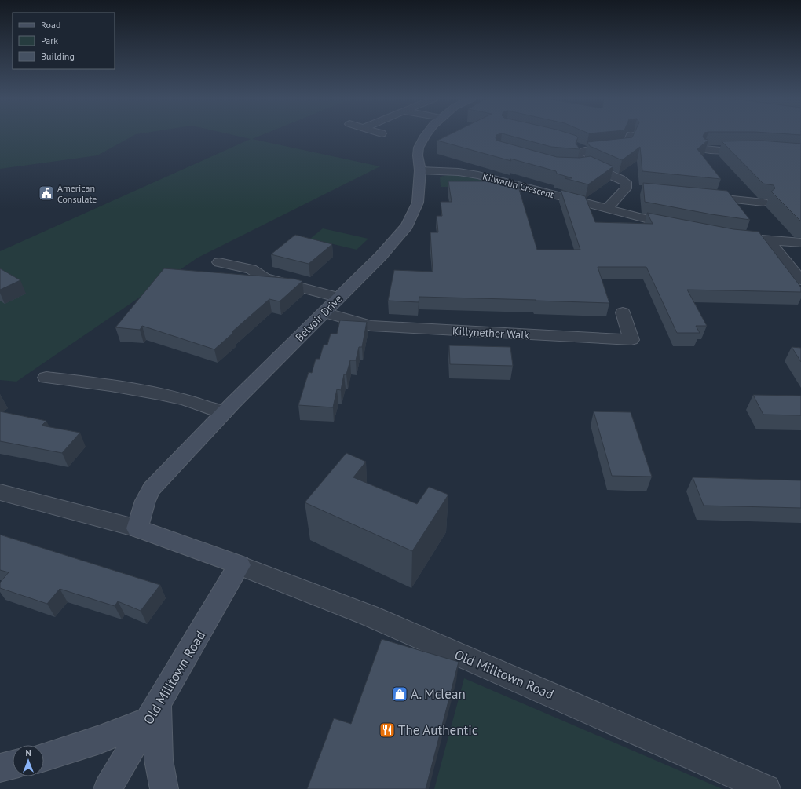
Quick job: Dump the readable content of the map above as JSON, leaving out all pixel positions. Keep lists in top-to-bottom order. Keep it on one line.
{"streets":{"street":["Kilwarlin Crescent","Belvoir Drive","Killynether Walk","Old Milltown Road"]},"crossings":[["Kilwarlin Crescent","Belvoir Drive"],["Belvoir Drive","Killynether Walk"],["Belvoir Drive","Old Milltown Road"]],"places":{"public building":["American Consulate"],"shop":["A. Mclean"],"restaurant":["The Authentic"]},"legend":["Road","Park","Building"],"north":"top"}
